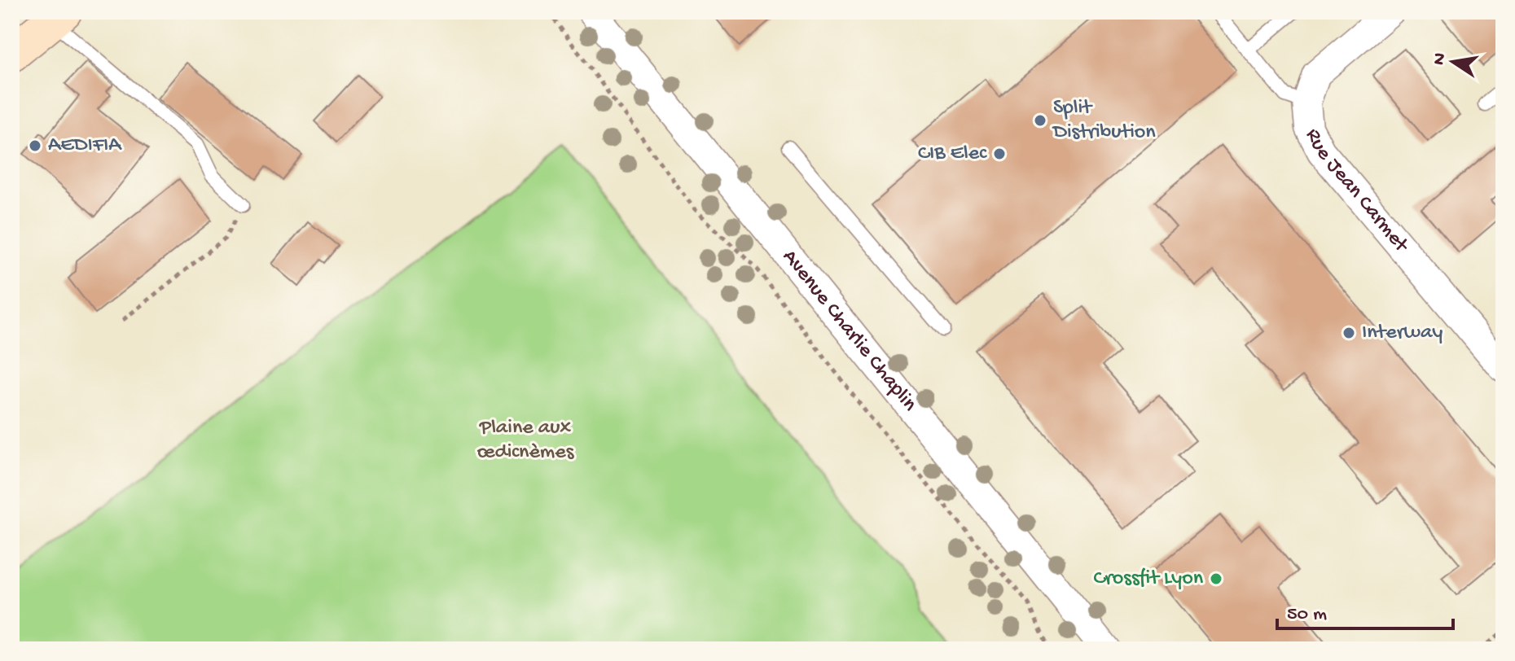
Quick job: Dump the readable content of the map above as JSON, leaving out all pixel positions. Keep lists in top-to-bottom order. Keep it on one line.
{"streets":{"street":["Rue Jean Carmet","Avenue Charlie Chaplin"]},"parks":["Plaine aux œdicnèmes"],"places":["Split Distribution","AEDIFIA","CIB Elec","Interway","Crossfit Lyon"],"scale_bar":"50 m","north":"left"}
